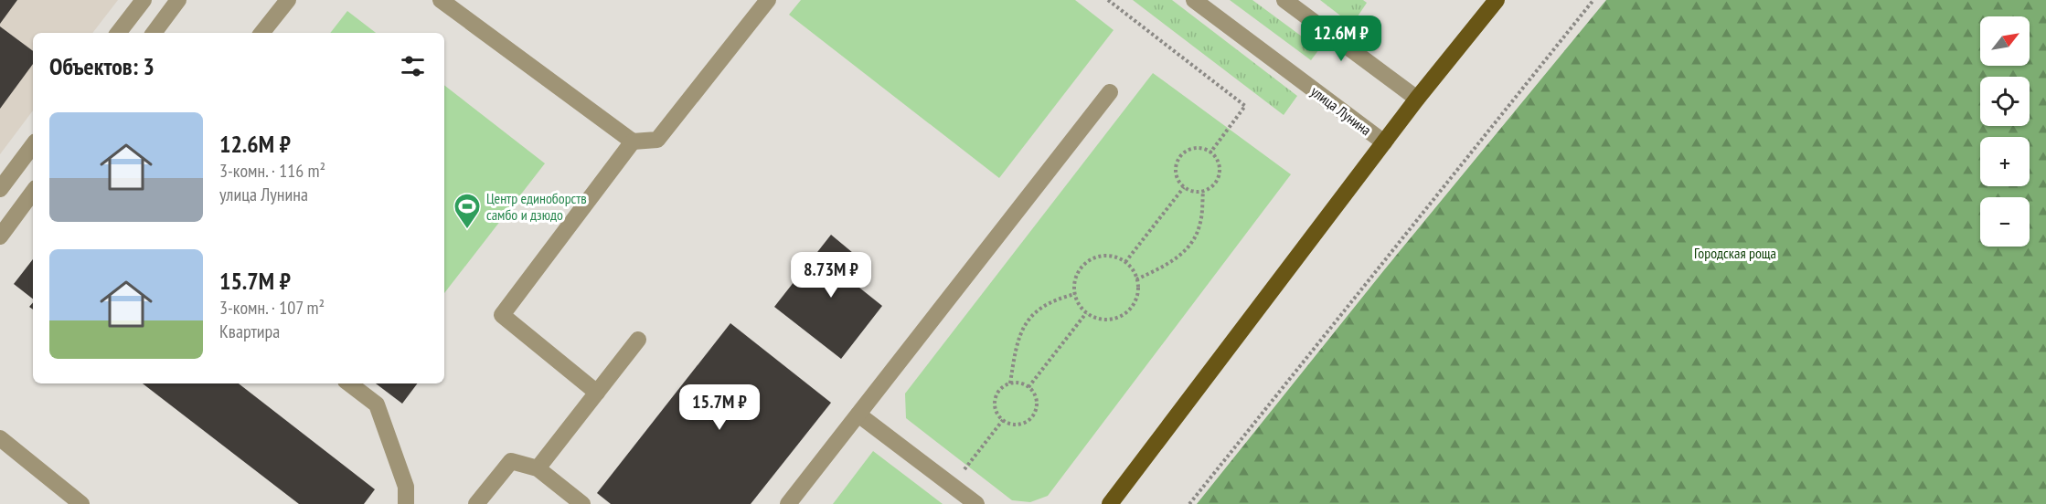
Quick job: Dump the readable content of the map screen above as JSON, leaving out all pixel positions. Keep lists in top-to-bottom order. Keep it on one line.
{"streets":{"street":["улица Лунина"]},"parks":["Городская роща"],"places":{"sports":["Центр единоборств самбо и дзюдо"]},"north":"top right","page":{"price":["12.6M ₽","8.73M ₽","15.7M ₽"],"map_buttons":["+","−"],"heading":"Объектов: 3","list":[{"name":"12.6M ₽","note":"3-комн. · 116 m² · улица Лунина"},{"name":"15.7M ₽","note":"3-комн. · 107 m² · Квартира"}]}}
